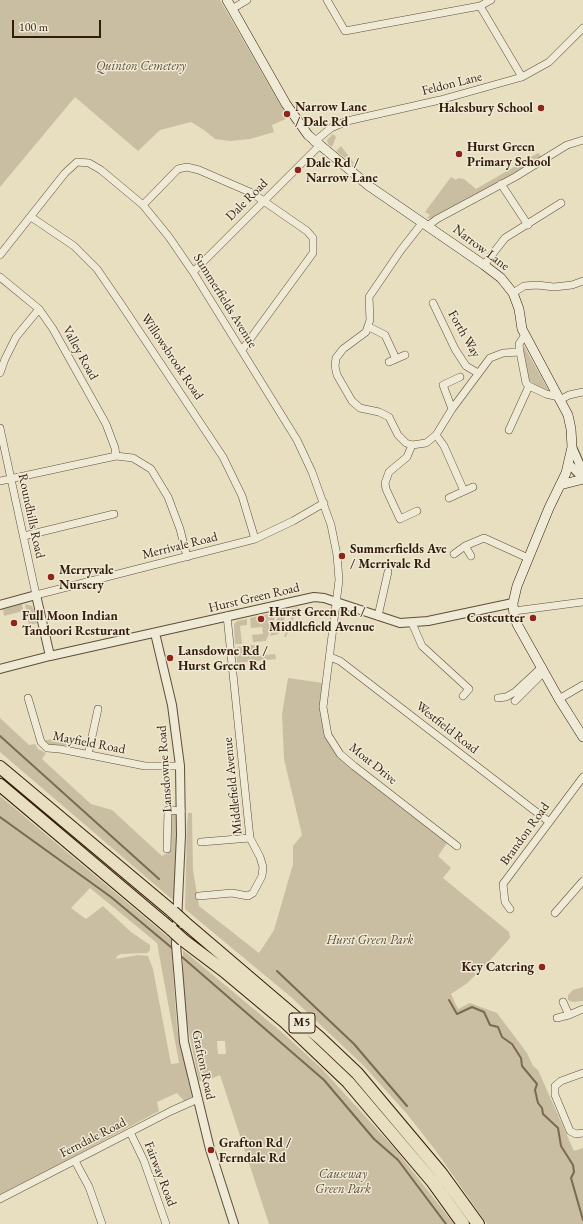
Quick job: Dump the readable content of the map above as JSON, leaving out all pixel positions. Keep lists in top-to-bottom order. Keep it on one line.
{"streets":{"highway":["M5"],"main road":["Narrow Lane"],"street":["Feldon Lane","Dale Road","Summerfields Avenue","Forth Way","Valley Road","Willowsbrook Road","Roundhills Road","Merrivale Road","Hurst Green Road","Westfield Road","Mayfield Road","Moat Drive","Lansdowne Road","Middlefield Avenue","Brandon Road","Grafton Road","Ferndale Road","Fairway Road"]},"crossings":[["Feldon Lane","Dale Road"],["Feldon Lane","Narrow Lane"],["Dale Road","Narrow Lane"],["Dale Road","Summerfields Avenue"],["Narrow Lane","Hurst Green Road"],["Summerfields Avenue","Willowsbrook Road"],["Summerfields Avenue","Merrivale Road"],["Summerfields Avenue","Hurst Green Road"],["Summerfields Avenue","Moat Drive"],["Willowsbrook Road","Merrivale Road"],["Roundhills Road","Merrivale Road"],["Roundhills Road","Hurst Green Road"],["Hurst Green Road","Moat Drive"],["Hurst Green Road","Lansdowne Road"],["Hurst Green Road","Middlefield Avenue"],["Westfield Road","Moat Drive"],["Westfield Road","Brandon Road"],["Mayfield Road","Lansdowne Road"],["Lansdowne Road","M5"],["Lansdowne Road","Grafton Road"],["M5","Grafton Road"],["Grafton Road","Ferndale Road"],["Ferndale Road","Fairway Road"]],"parks":["Quinton Cemetery","Hurst Green Park","Causeway Green Park"],"places":["Halesbury School","Narrow Lane / Dale Rd","Hurst Green Primary School","Dale Rd / Narrow Lane","Summerfields Ave / Merrivale Rd","Merryvale Nursery","Costcutter","Hurst Green Rd / Middlefield Avenue","Full Moon Indian Tandoori Resturant","Lansdowne Rd / Hurst Green Rd","Key Catering","Grafton Rd / Ferndale Rd"],"scale_bar":"100 m"}
